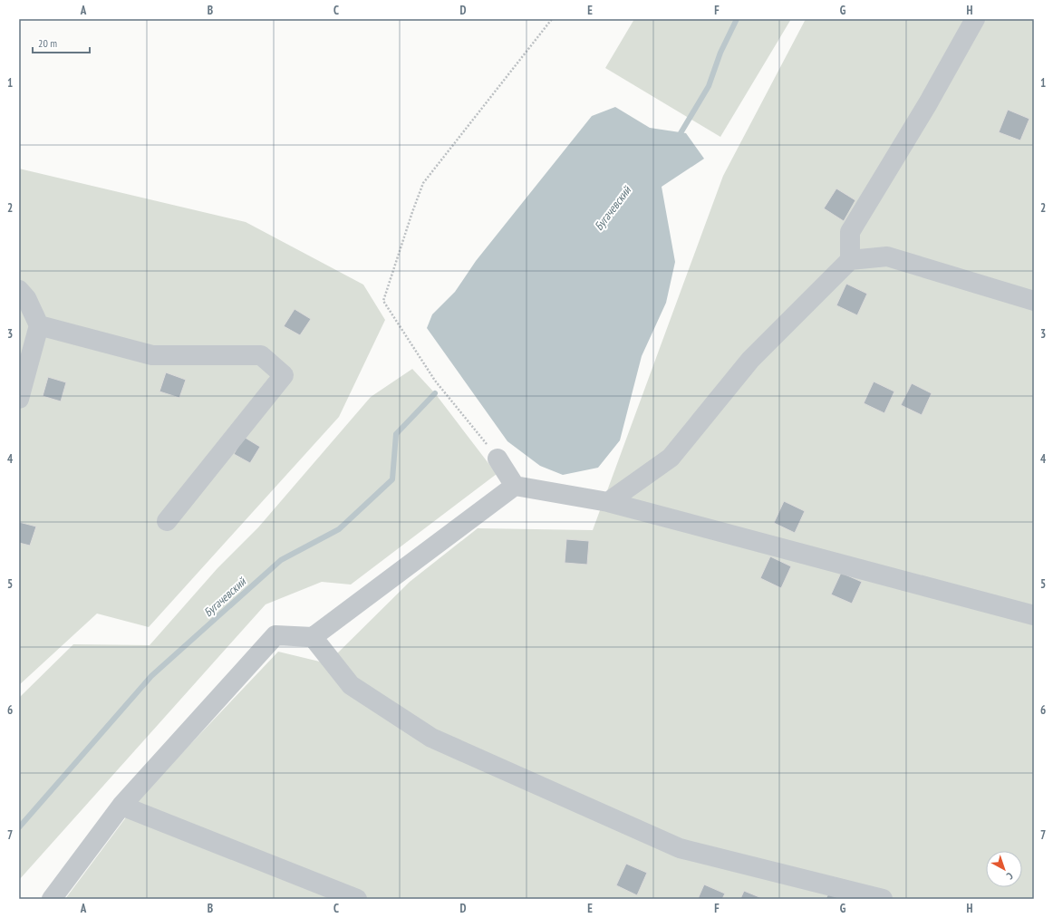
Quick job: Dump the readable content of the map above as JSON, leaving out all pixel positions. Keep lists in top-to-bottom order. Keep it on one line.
{"water":["Бугачевский"],"scale_bar":"20 m","north":"bottom right","grid":{"columns":["A","B","C","D","E","F","G","H"],"rows":["1","2","3","4","5","6","7"]}}
